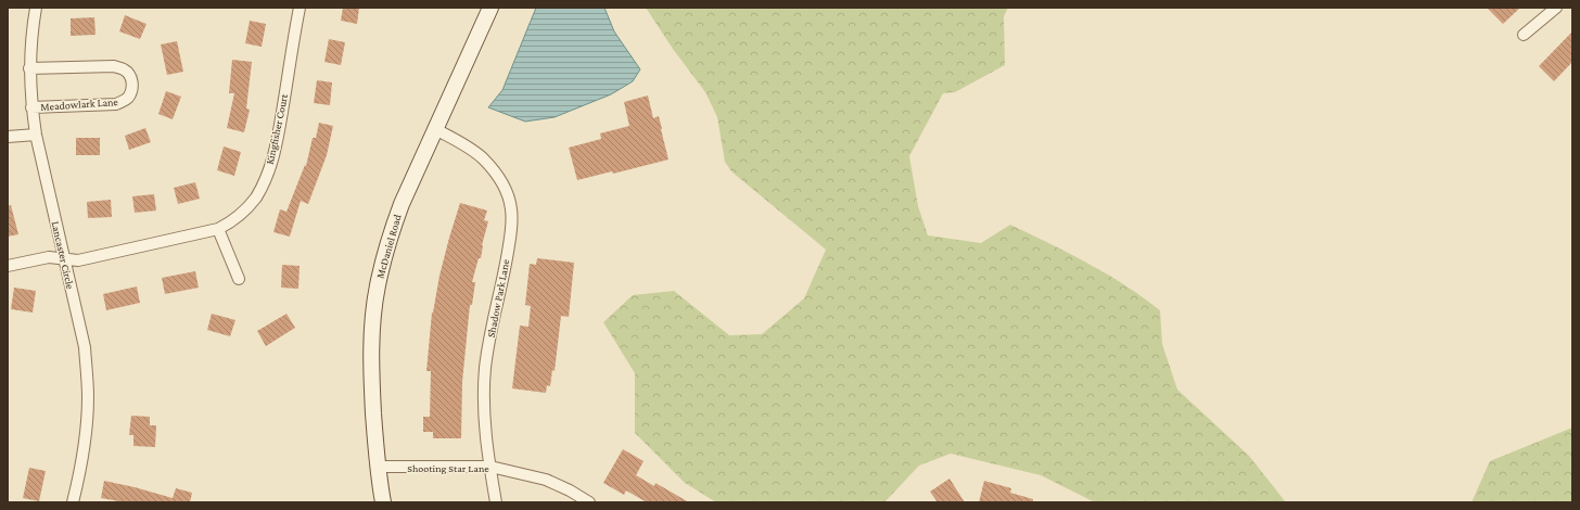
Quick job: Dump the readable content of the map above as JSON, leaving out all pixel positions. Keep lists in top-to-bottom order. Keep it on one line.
{"streets":{"main road":["McDaniel Road"],"street":["Meadowlark Lane","Kingfisher Court","Lancaster Circle","Shadow Park Lane","Shooting Star Lane"]},"crossings":[["Meadowlark Lane","Lancaster Circle"],["Kingfisher Court","Lancaster Circle"],["McDaniel Road","Shadow Park Lane"],["McDaniel Road","Shooting Star Lane"],["Shadow Park Lane","Shooting Star Lane"]]}
